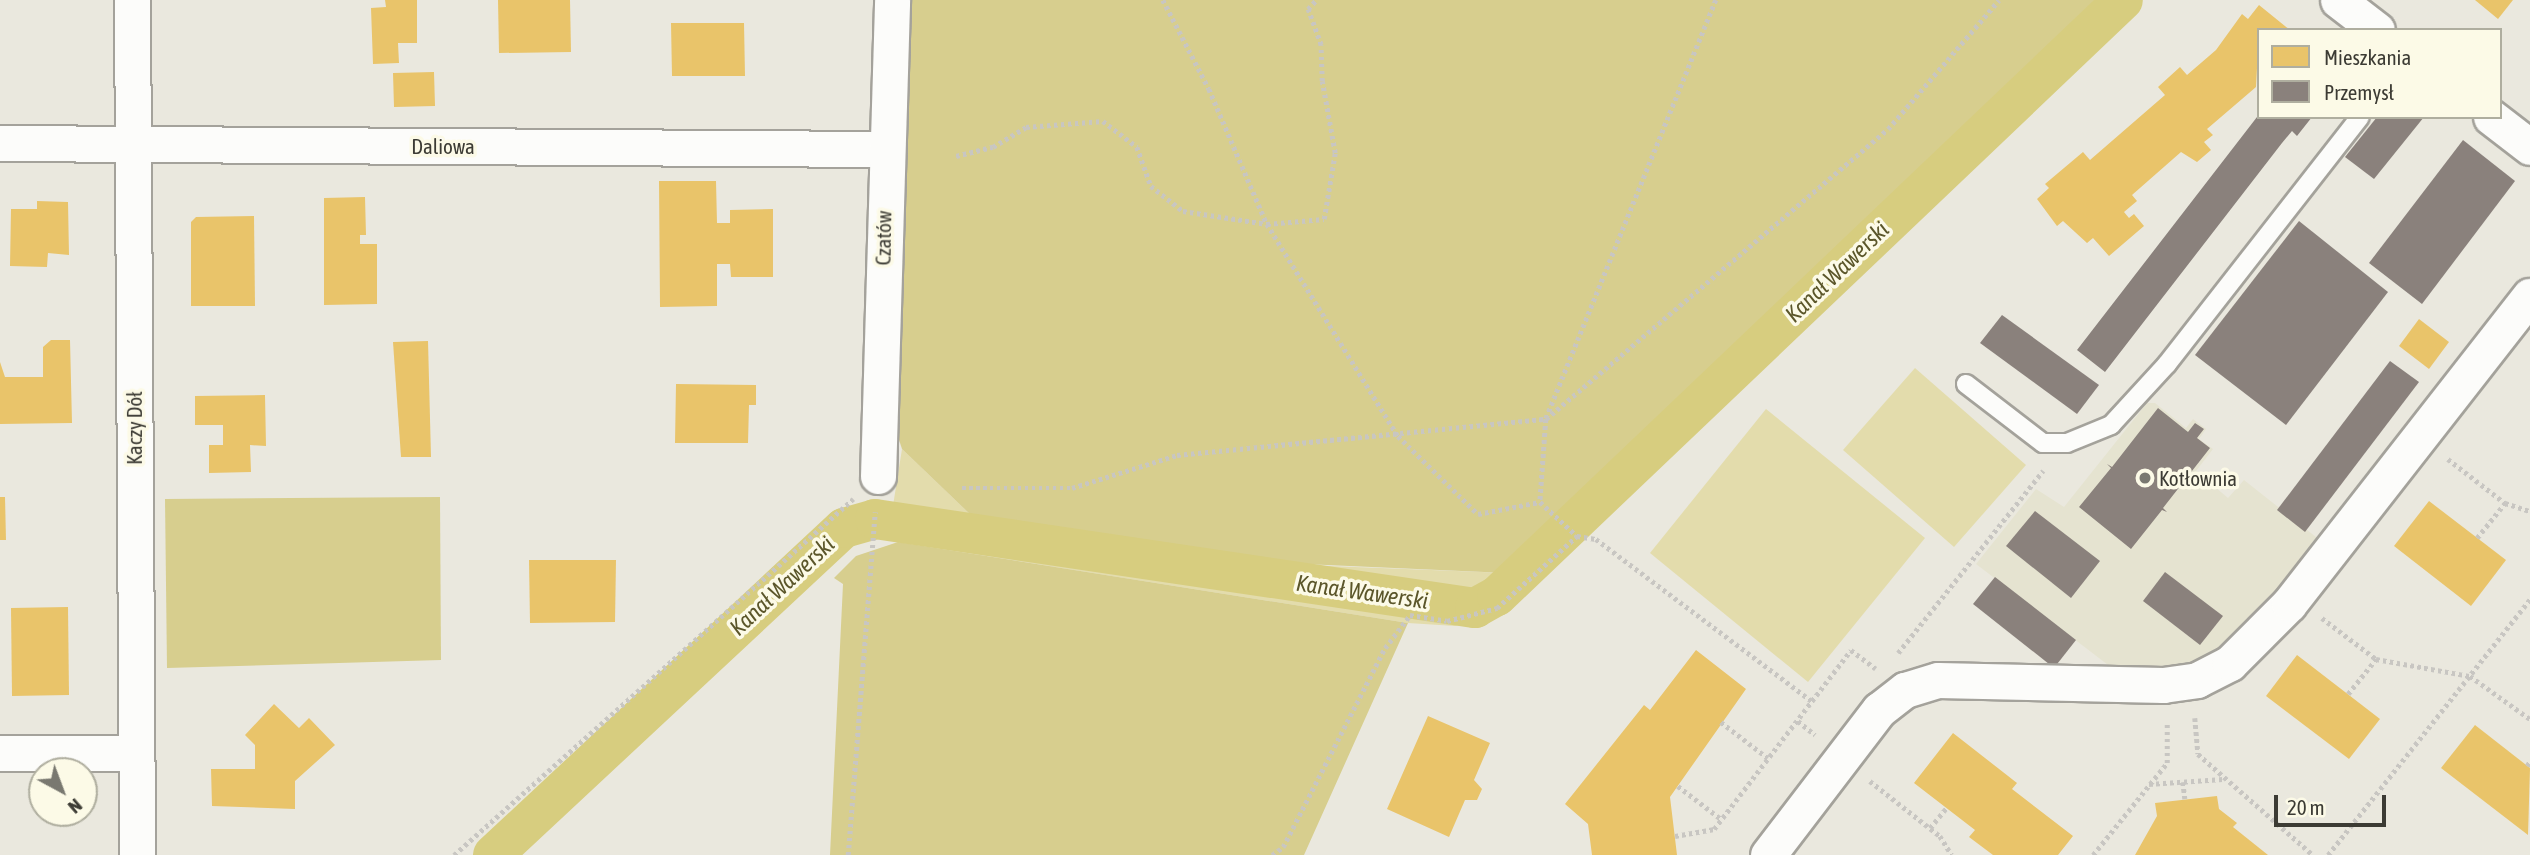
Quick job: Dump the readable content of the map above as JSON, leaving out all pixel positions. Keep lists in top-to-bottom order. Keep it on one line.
{"streets":{"street":["Daliowa","Czatów","Kaczy Dół"]},"crossings":[["Daliowa","Czatów"],["Daliowa","Kaczy Dół"]],"water":["Kanał Wawerski"],"places":["Kotłownia"],"legend":["Mieszkania","Przemysł"],"scale_bar":"20 m","north":"bottom right"}
